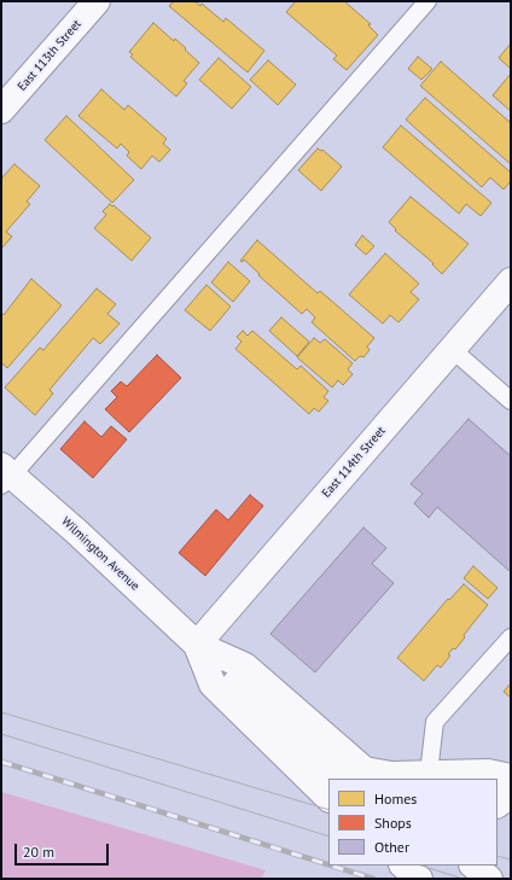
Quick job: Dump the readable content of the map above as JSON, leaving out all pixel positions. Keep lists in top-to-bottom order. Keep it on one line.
{"streets":{"main road":["East 113th Street","East 114th Street","Wilmington Avenue"]},"crossings":[["East 114th Street","Wilmington Avenue"]],"legend":["Homes","Shops","Other"],"scale_bar":"20 m"}
